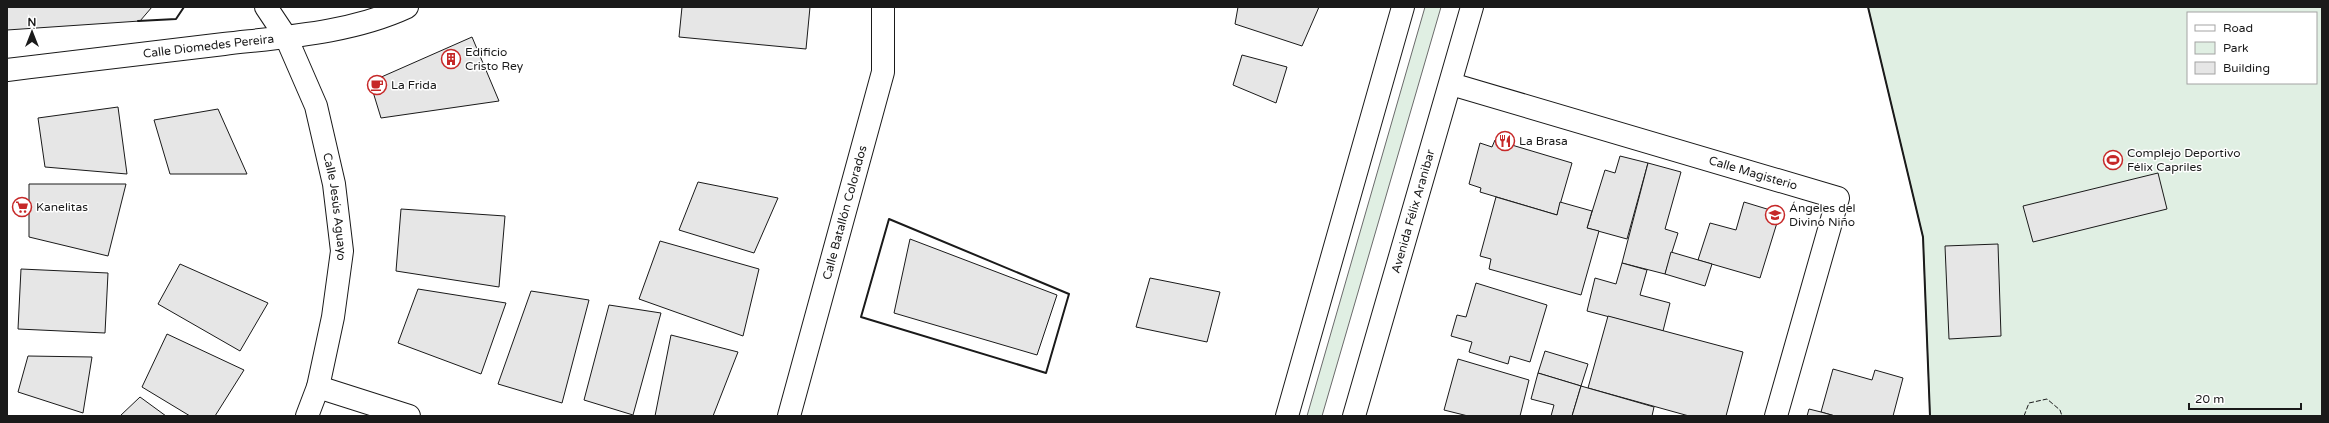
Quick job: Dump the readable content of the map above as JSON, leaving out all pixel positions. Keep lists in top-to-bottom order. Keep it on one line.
{"streets":{"street":["Calle Diomedes Pereira","Calle Magisterio","Calle Jesús Aguayo","Avenida Félix Aranibar","Calle Batallón Colorados"]},"crossings":[["Calle Diomedes Pereira","Calle Jesús Aguayo"],["Calle Magisterio","Avenida Félix Aranibar"]],"places":{"building":["Edificio Cristo Rey"],"cafe":["La Frida"],"restaurant":["La Brasa"],"sports":["Complejo Deportivo Félix Capriles"],"supermarket":["Kanelitas"],"school or university":["Ángeles del Divino Niño"]},"legend":["Road","Park","Building"],"scale_bar":"20 m","north":"top"}
